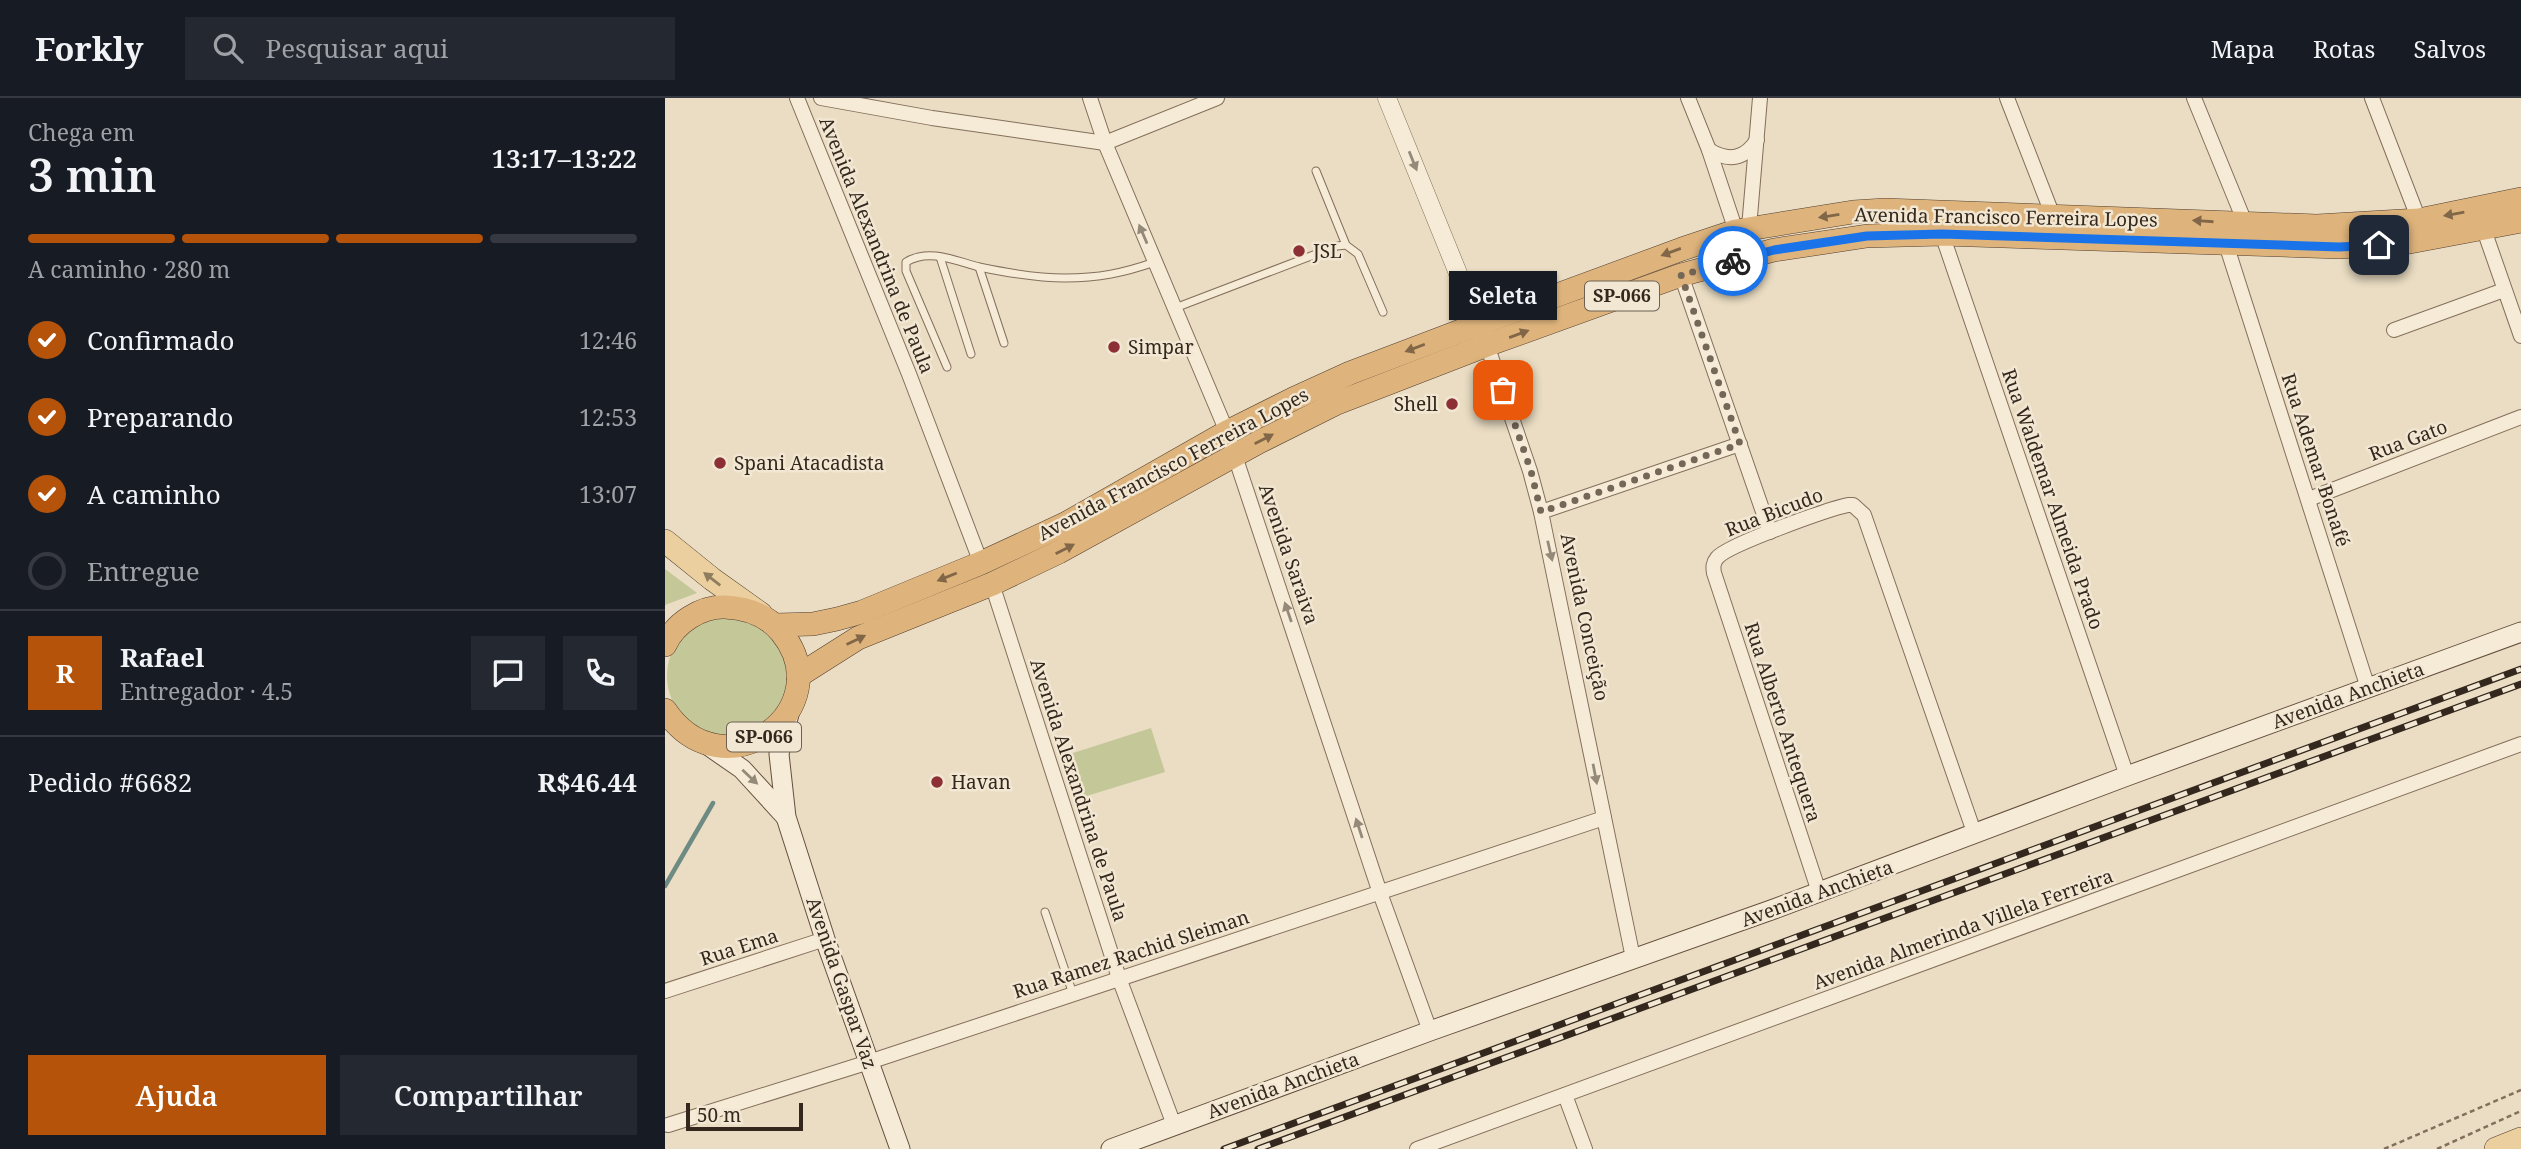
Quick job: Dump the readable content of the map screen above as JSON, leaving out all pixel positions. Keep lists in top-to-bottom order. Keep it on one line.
{"streets":{"highway":["Avenida Francisco Ferreira Lopes","SP-066"],"main road":["Avenida Anchieta","Avenida Gaspar Vaz"],"street":["Avenida Alexandrina de Paula","Rua Gato","Rua Ademar Bonafé","Rua Waldemar Almeida Prado","Rua Bicudo","Avenida Saraiva","Avenida Conceição","Rua Alberto Antequera","Avenida Almerinda Villela Ferreira","Rua Ema","Rua Ramez Rachid Sleiman"]},"crossings":[["Avenida Francisco Ferreira Lopes","Avenida Alexandrina de Paula"],["Avenida Francisco Ferreira Lopes","SP-066"],["Avenida Francisco Ferreira Lopes","Rua Ademar Bonafé"],["Avenida Francisco Ferreira Lopes","Rua Waldemar Almeida Prado"],["Avenida Francisco Ferreira Lopes","Avenida Saraiva"],["Avenida Francisco Ferreira Lopes","Avenida Conceição"],["Avenida Alexandrina de Paula","Avenida Anchieta"],["Avenida Alexandrina de Paula","Rua Ramez Rachid Sleiman"],["Rua Gato","Rua Ademar Bonafé"],["Rua Ademar Bonafé","Avenida Anchieta"],["Rua Waldemar Almeida Prado","Avenida Anchieta"],["Rua Bicudo","Avenida Anchieta"],["Rua Bicudo","Rua Alberto Antequera"],["Avenida Saraiva","Avenida Anchieta"],["Avenida Saraiva","Rua Ramez Rachid Sleiman"],["Avenida Conceição","Avenida Anchieta"],["Avenida Conceição","Rua Ramez Rachid Sleiman"],["Avenida Anchieta","Rua Alberto Antequera"],["Rua Ema","Avenida Gaspar Vaz"],["Rua Ramez Rachid Sleiman","Avenida Gaspar Vaz"]],"one_way":["Avenida Saraiva","Avenida Conceição"],"places":["JSL","Simpar","Seleta","Shell","Spani Atacadista","Havan"],"scale_bar":"50 m","page":{"header":"Forkly","search":"Pesquisar aqui","nav":["Mapa","Rotas","Salvos"],"heading":["3 min","Chega em","13:17–13:22"],"panel":["Rafael","Entregador · 4.5","Pedido #6682","R$46.44"],"bar":"A caminho · 280 m","bubble":"Seleta","list":[["Confirmado","12:46"],["Preparando","12:53"],["A caminho","13:07"],"Entregue"],"round":"R","buttons":["Ajuda","Compartilhar"],"scale":"50 m"}}
